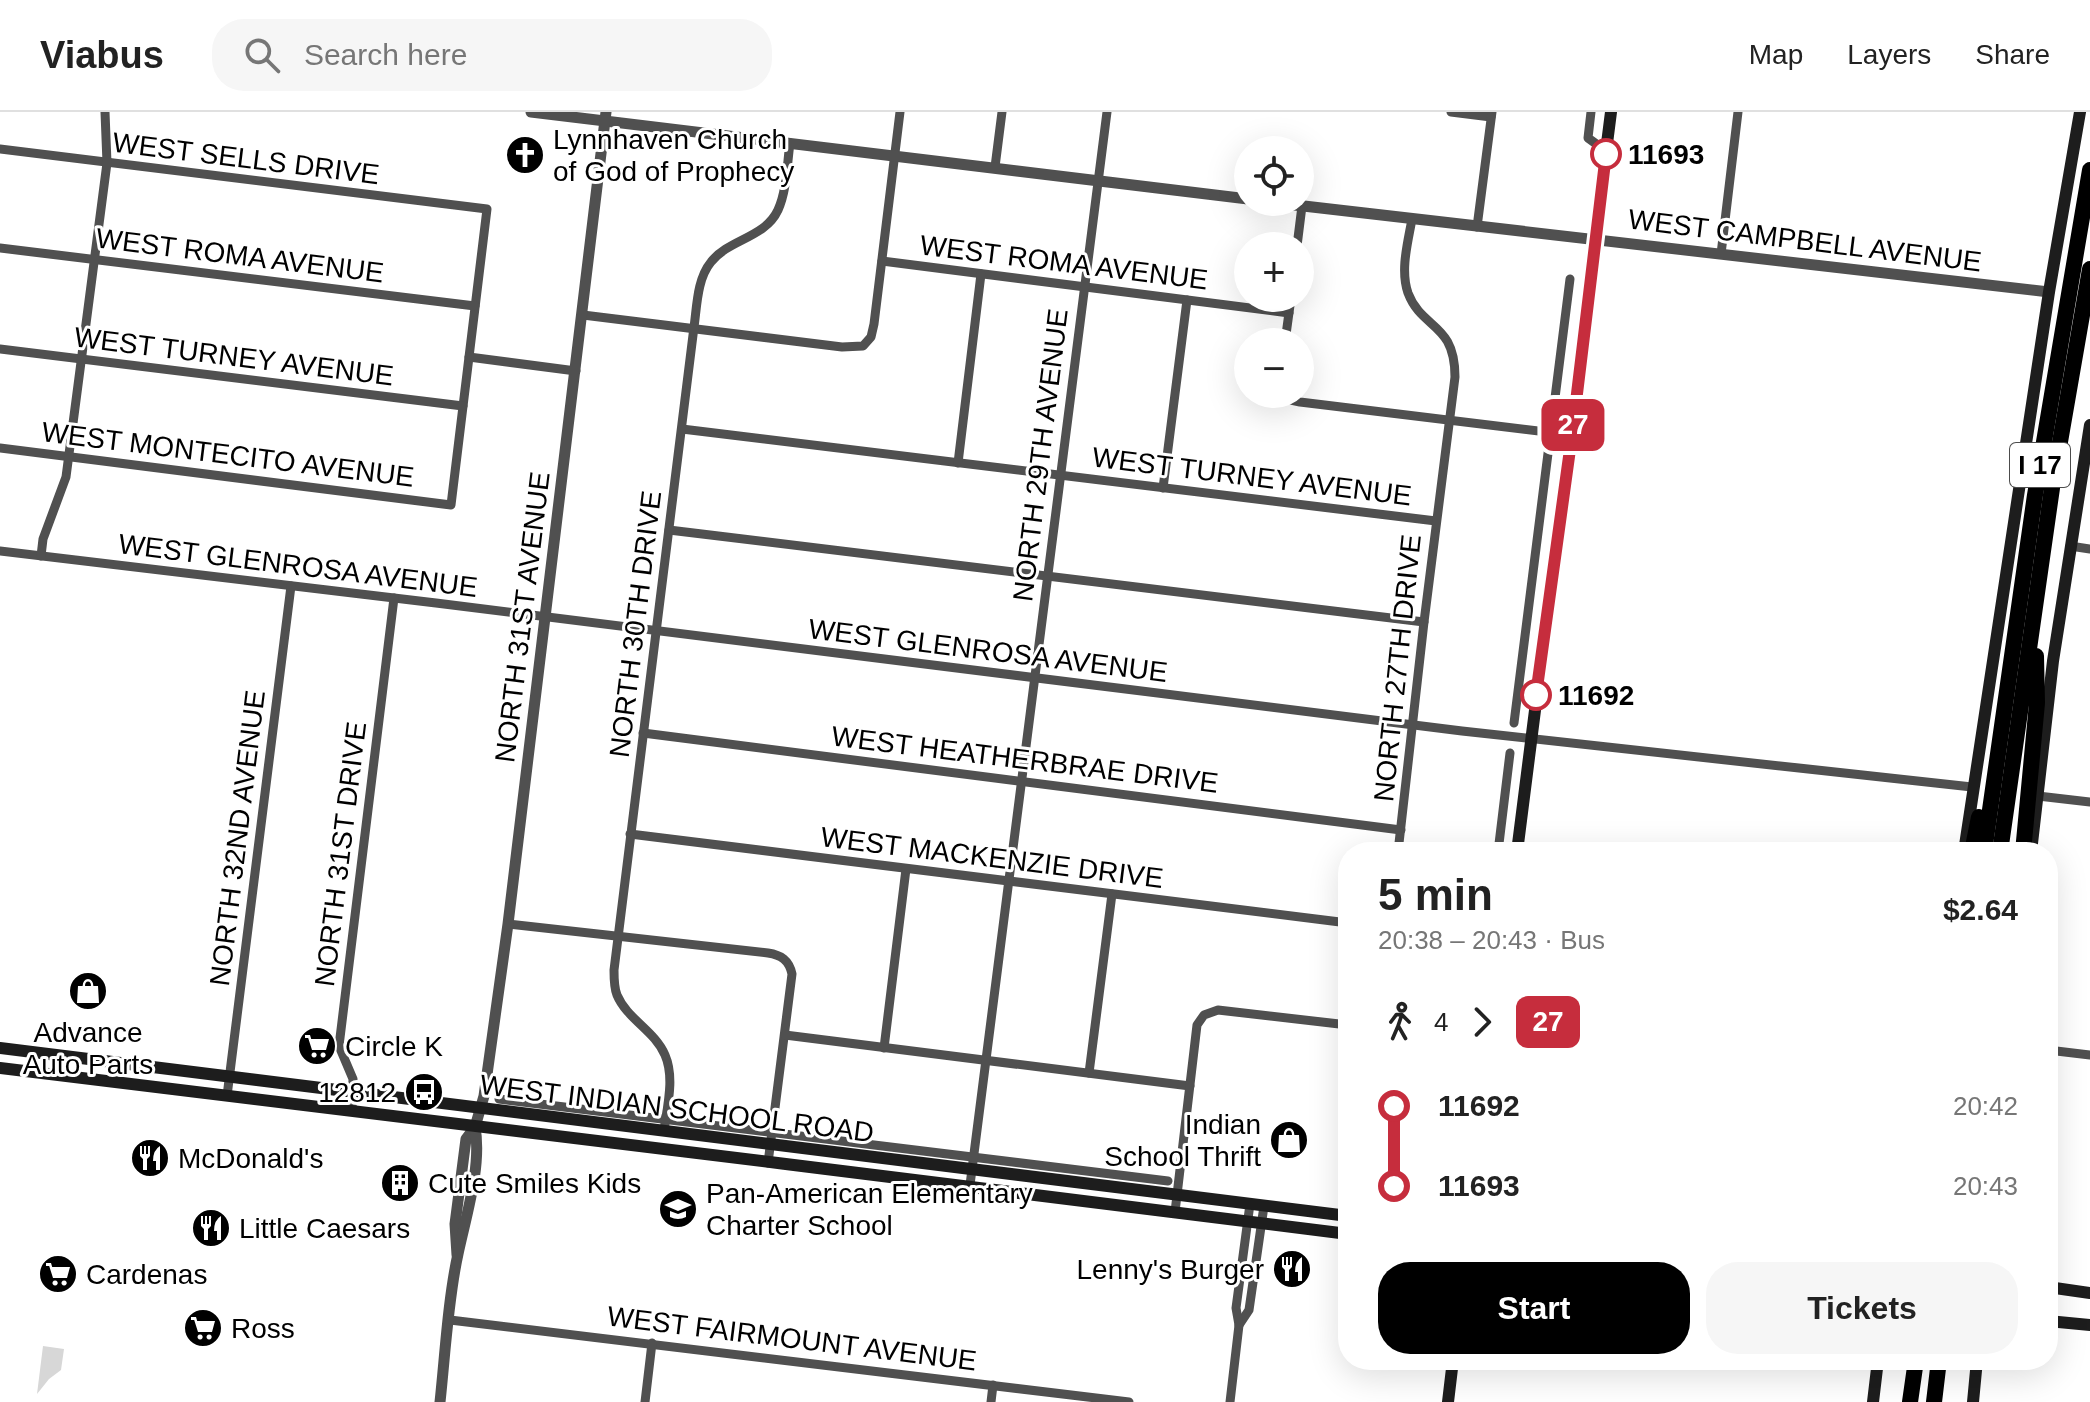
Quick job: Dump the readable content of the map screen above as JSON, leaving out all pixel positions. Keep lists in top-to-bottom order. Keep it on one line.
{"streets":{"highway":["I 17"],"main road":["WEST INDIAN SCHOOL ROAD"],"street":["WEST SELLS DRIVE","WEST CAMPBELL AVENUE","WEST ROMA AVENUE","WEST TURNEY AVENUE","WEST MONTECITO AVENUE","NORTH 29TH AVENUE","WEST GLENROSA AVENUE","NORTH 31ST AVENUE","NORTH 30TH DRIVE","NORTH 27TH DRIVE","WEST HEATHERBRAE DRIVE","NORTH 32ND AVENUE","NORTH 31ST DRIVE","WEST MACKENZIE DRIVE","WEST FAIRMOUNT AVENUE"]},"crossings":[["WEST SELLS DRIVE","WEST ROMA AVENUE"],["WEST CAMPBELL AVENUE","NORTH 27TH DRIVE"],["WEST ROMA AVENUE","NORTH 29TH AVENUE"],["WEST TURNEY AVENUE","WEST MONTECITO AVENUE"],["WEST TURNEY AVENUE","NORTH 29TH AVENUE"],["WEST TURNEY AVENUE","NORTH 30TH DRIVE"],["WEST TURNEY AVENUE","NORTH 27TH DRIVE"],["NORTH 29TH AVENUE","WEST GLENROSA AVENUE"],["NORTH 29TH AVENUE","WEST HEATHERBRAE DRIVE"],["NORTH 29TH AVENUE","WEST MACKENZIE DRIVE"],["NORTH 29TH AVENUE","WEST INDIAN SCHOOL ROAD"],["WEST GLENROSA AVENUE","NORTH 31ST AVENUE"],["WEST GLENROSA AVENUE","NORTH 30TH DRIVE"],["WEST GLENROSA AVENUE","NORTH 27TH DRIVE"],["WEST GLENROSA AVENUE","NORTH 32ND AVENUE"],["WEST GLENROSA AVENUE","NORTH 31ST DRIVE"],["NORTH 31ST AVENUE","WEST INDIAN SCHOOL ROAD"],["NORTH 31ST AVENUE","WEST FAIRMOUNT AVENUE"],["NORTH 30TH DRIVE","WEST HEATHERBRAE DRIVE"],["NORTH 30TH DRIVE","WEST MACKENZIE DRIVE"],["NORTH 30TH DRIVE","WEST INDIAN SCHOOL ROAD"],["NORTH 27TH DRIVE","WEST HEATHERBRAE DRIVE"],["NORTH 32ND AVENUE","WEST INDIAN SCHOOL ROAD"],["NORTH 31ST DRIVE","WEST INDIAN SCHOOL ROAD"]],"places":{"other":["11693","11692"],"church":["Lynnhaven Church of God of Prophecy"],"shop":["Advance Auto Parts","Indian School Thrift"],"supermarket":["Circle K","Cardenas","Ross"],"bus stop":["12812"],"restaurant":["McDonald's","Little Caesars","Lenny's Burger"],"building":["Cute Smiles Kids"],"school or university":["Pan-American Elementary Charter School"]},"lines":["bus line 27"],"page":{"header":"Viabus","search":"Search here","nav":["Map","Layers","Share"],"on_map":"27","map_buttons":["+","−"],"heading":["5 min","20:38 – 20:43 · Bus","$2.64"],"legs":["4","27"],"list":[{"name":"11692","value":"20:42"},{"name":"11693","value":"20:43"}],"buttons":["Start","Tickets"]}}
